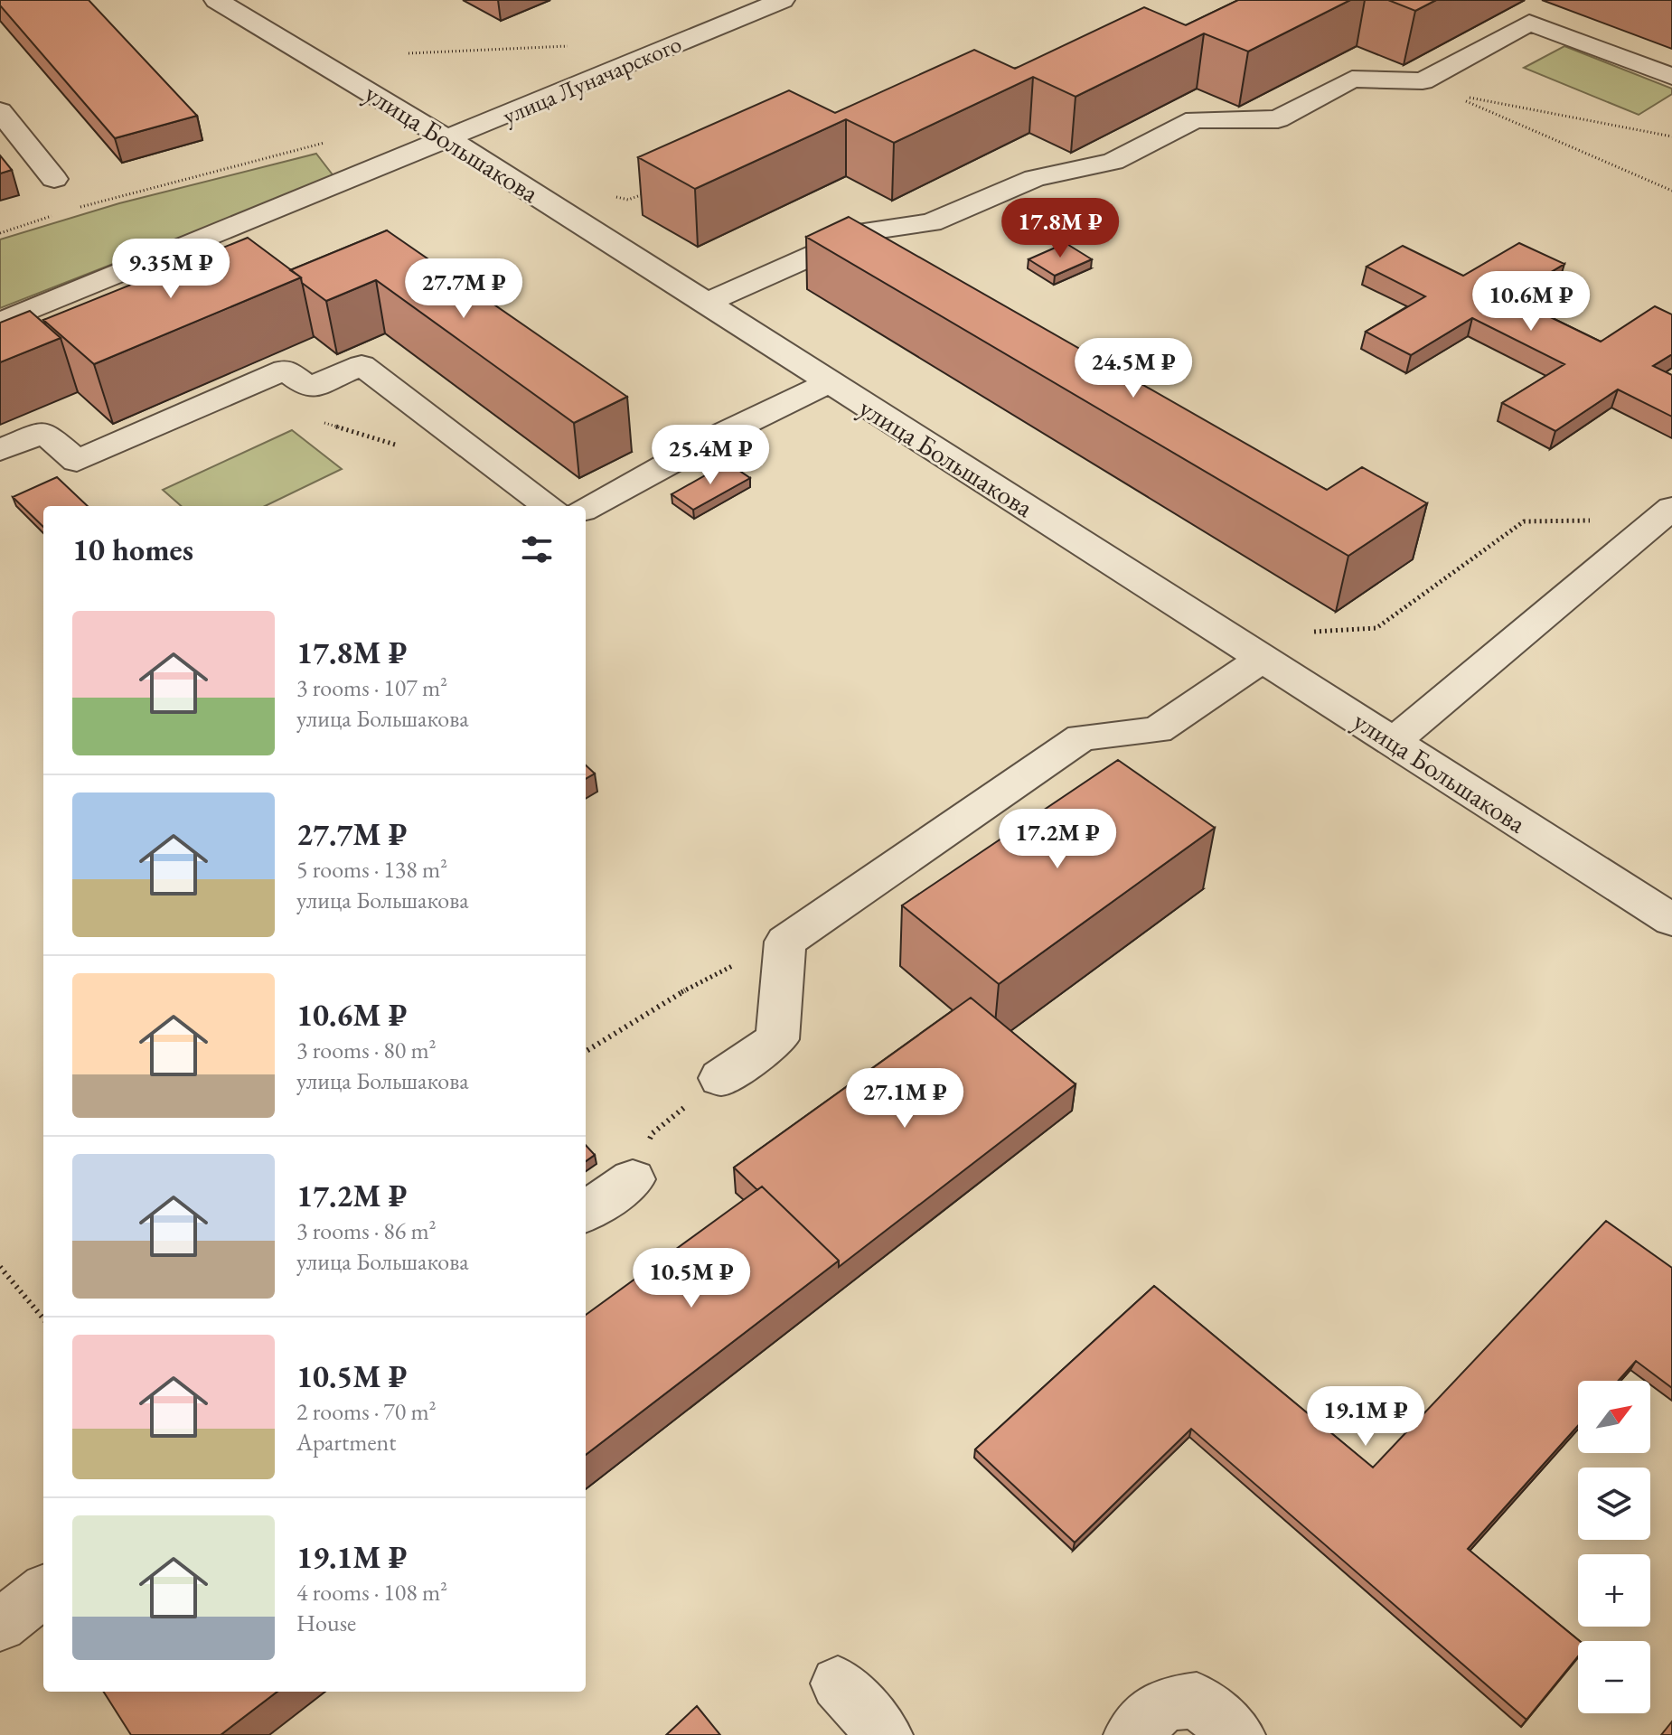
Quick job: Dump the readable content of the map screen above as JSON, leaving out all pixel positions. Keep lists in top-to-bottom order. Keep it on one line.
{"streets":{"street":["улица Луначарского","улица Большакова"]},"crossings":[["улица Луначарского","улица Большакова"]],"north":"top right","page":{"price":["17.8M ₽","9.35M ₽","27.7M ₽","10.6M ₽","24.5M ₽","25.4M ₽","17.2M ₽","27.1M ₽","10.5M ₽","19.1M ₽"],"heading":"10 homes","list":[{"name":"17.8M ₽","note":"3 rooms · 107 m² · улица Большакова"},{"name":"27.7M ₽","note":"5 rooms · 138 m² · улица Большакова"},{"name":"10.6M ₽","note":"3 rooms · 80 m² · улица Большакова"},{"name":"17.2M ₽","note":"3 rooms · 86 m² · улица Большакова"},{"name":"10.5M ₽","note":"2 rooms · 70 m² · Apartment"},{"name":"19.1M ₽","note":"4 rooms · 108 m² · House"}],"map_buttons":["+","−"]}}
